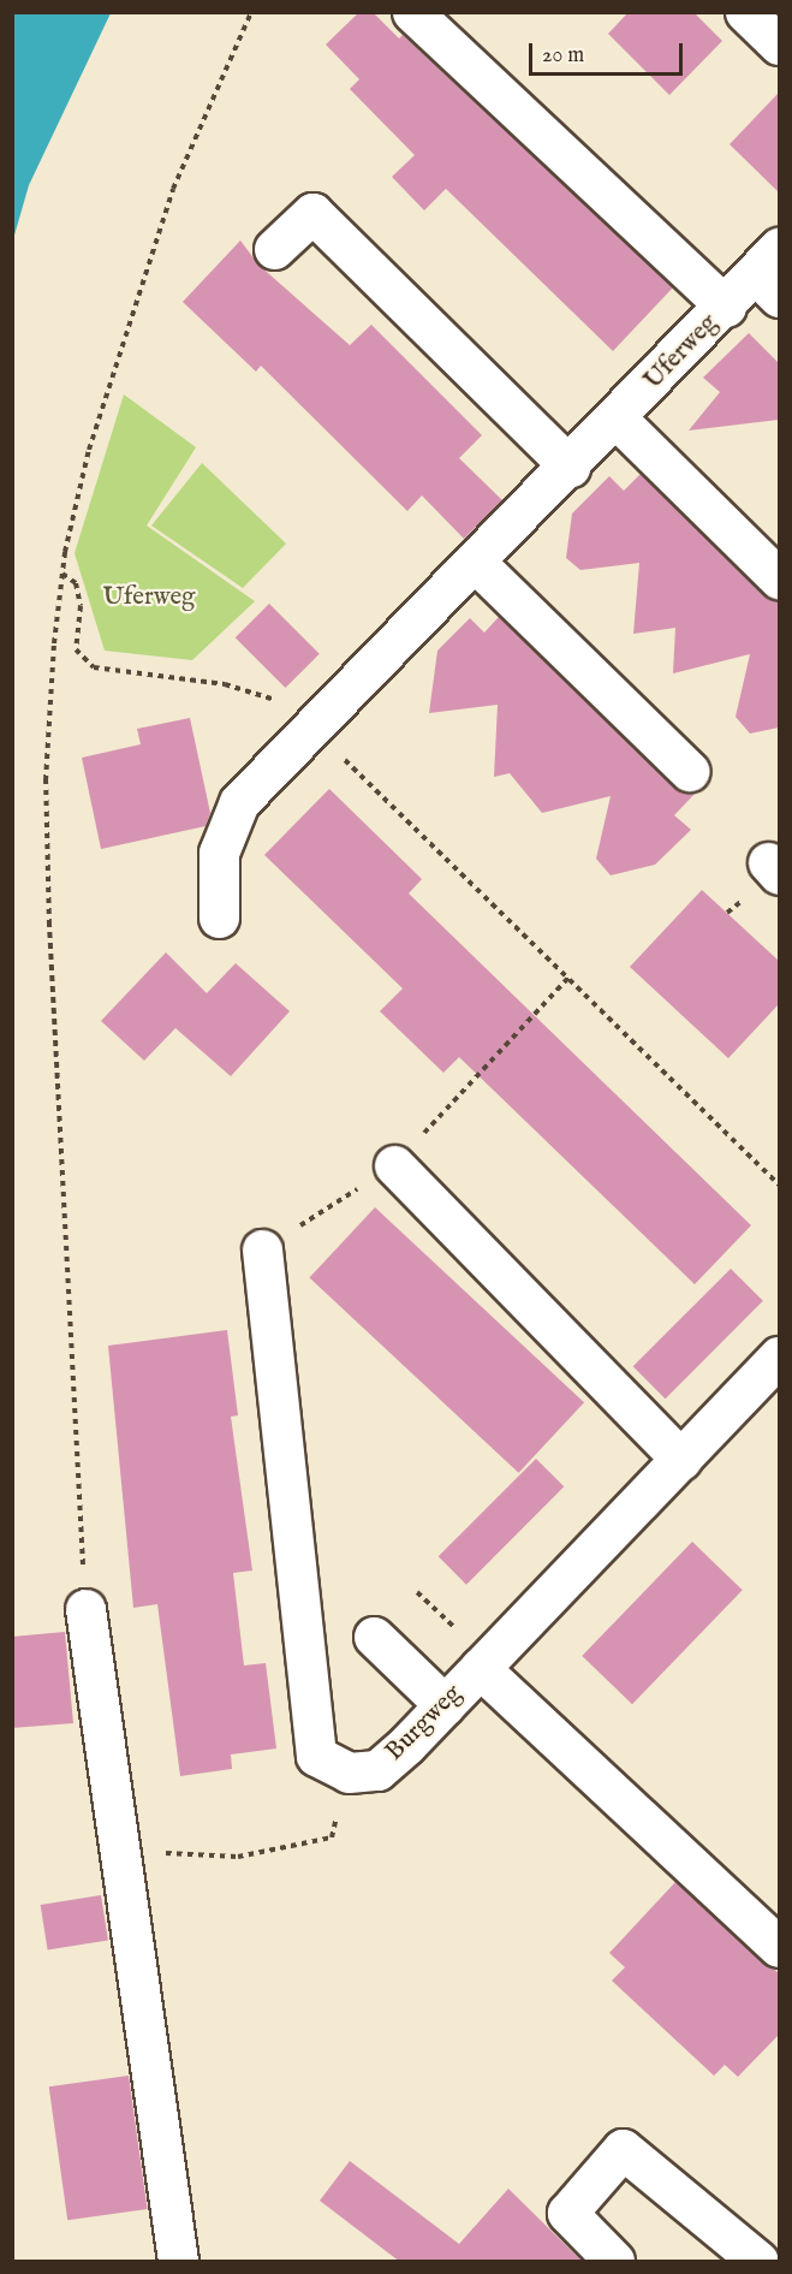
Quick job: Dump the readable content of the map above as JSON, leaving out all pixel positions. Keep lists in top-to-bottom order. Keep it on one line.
{"streets":{"street":["Uferweg","Burgweg"]},"parks":["Uferweg"],"scale_bar":"20 m"}
